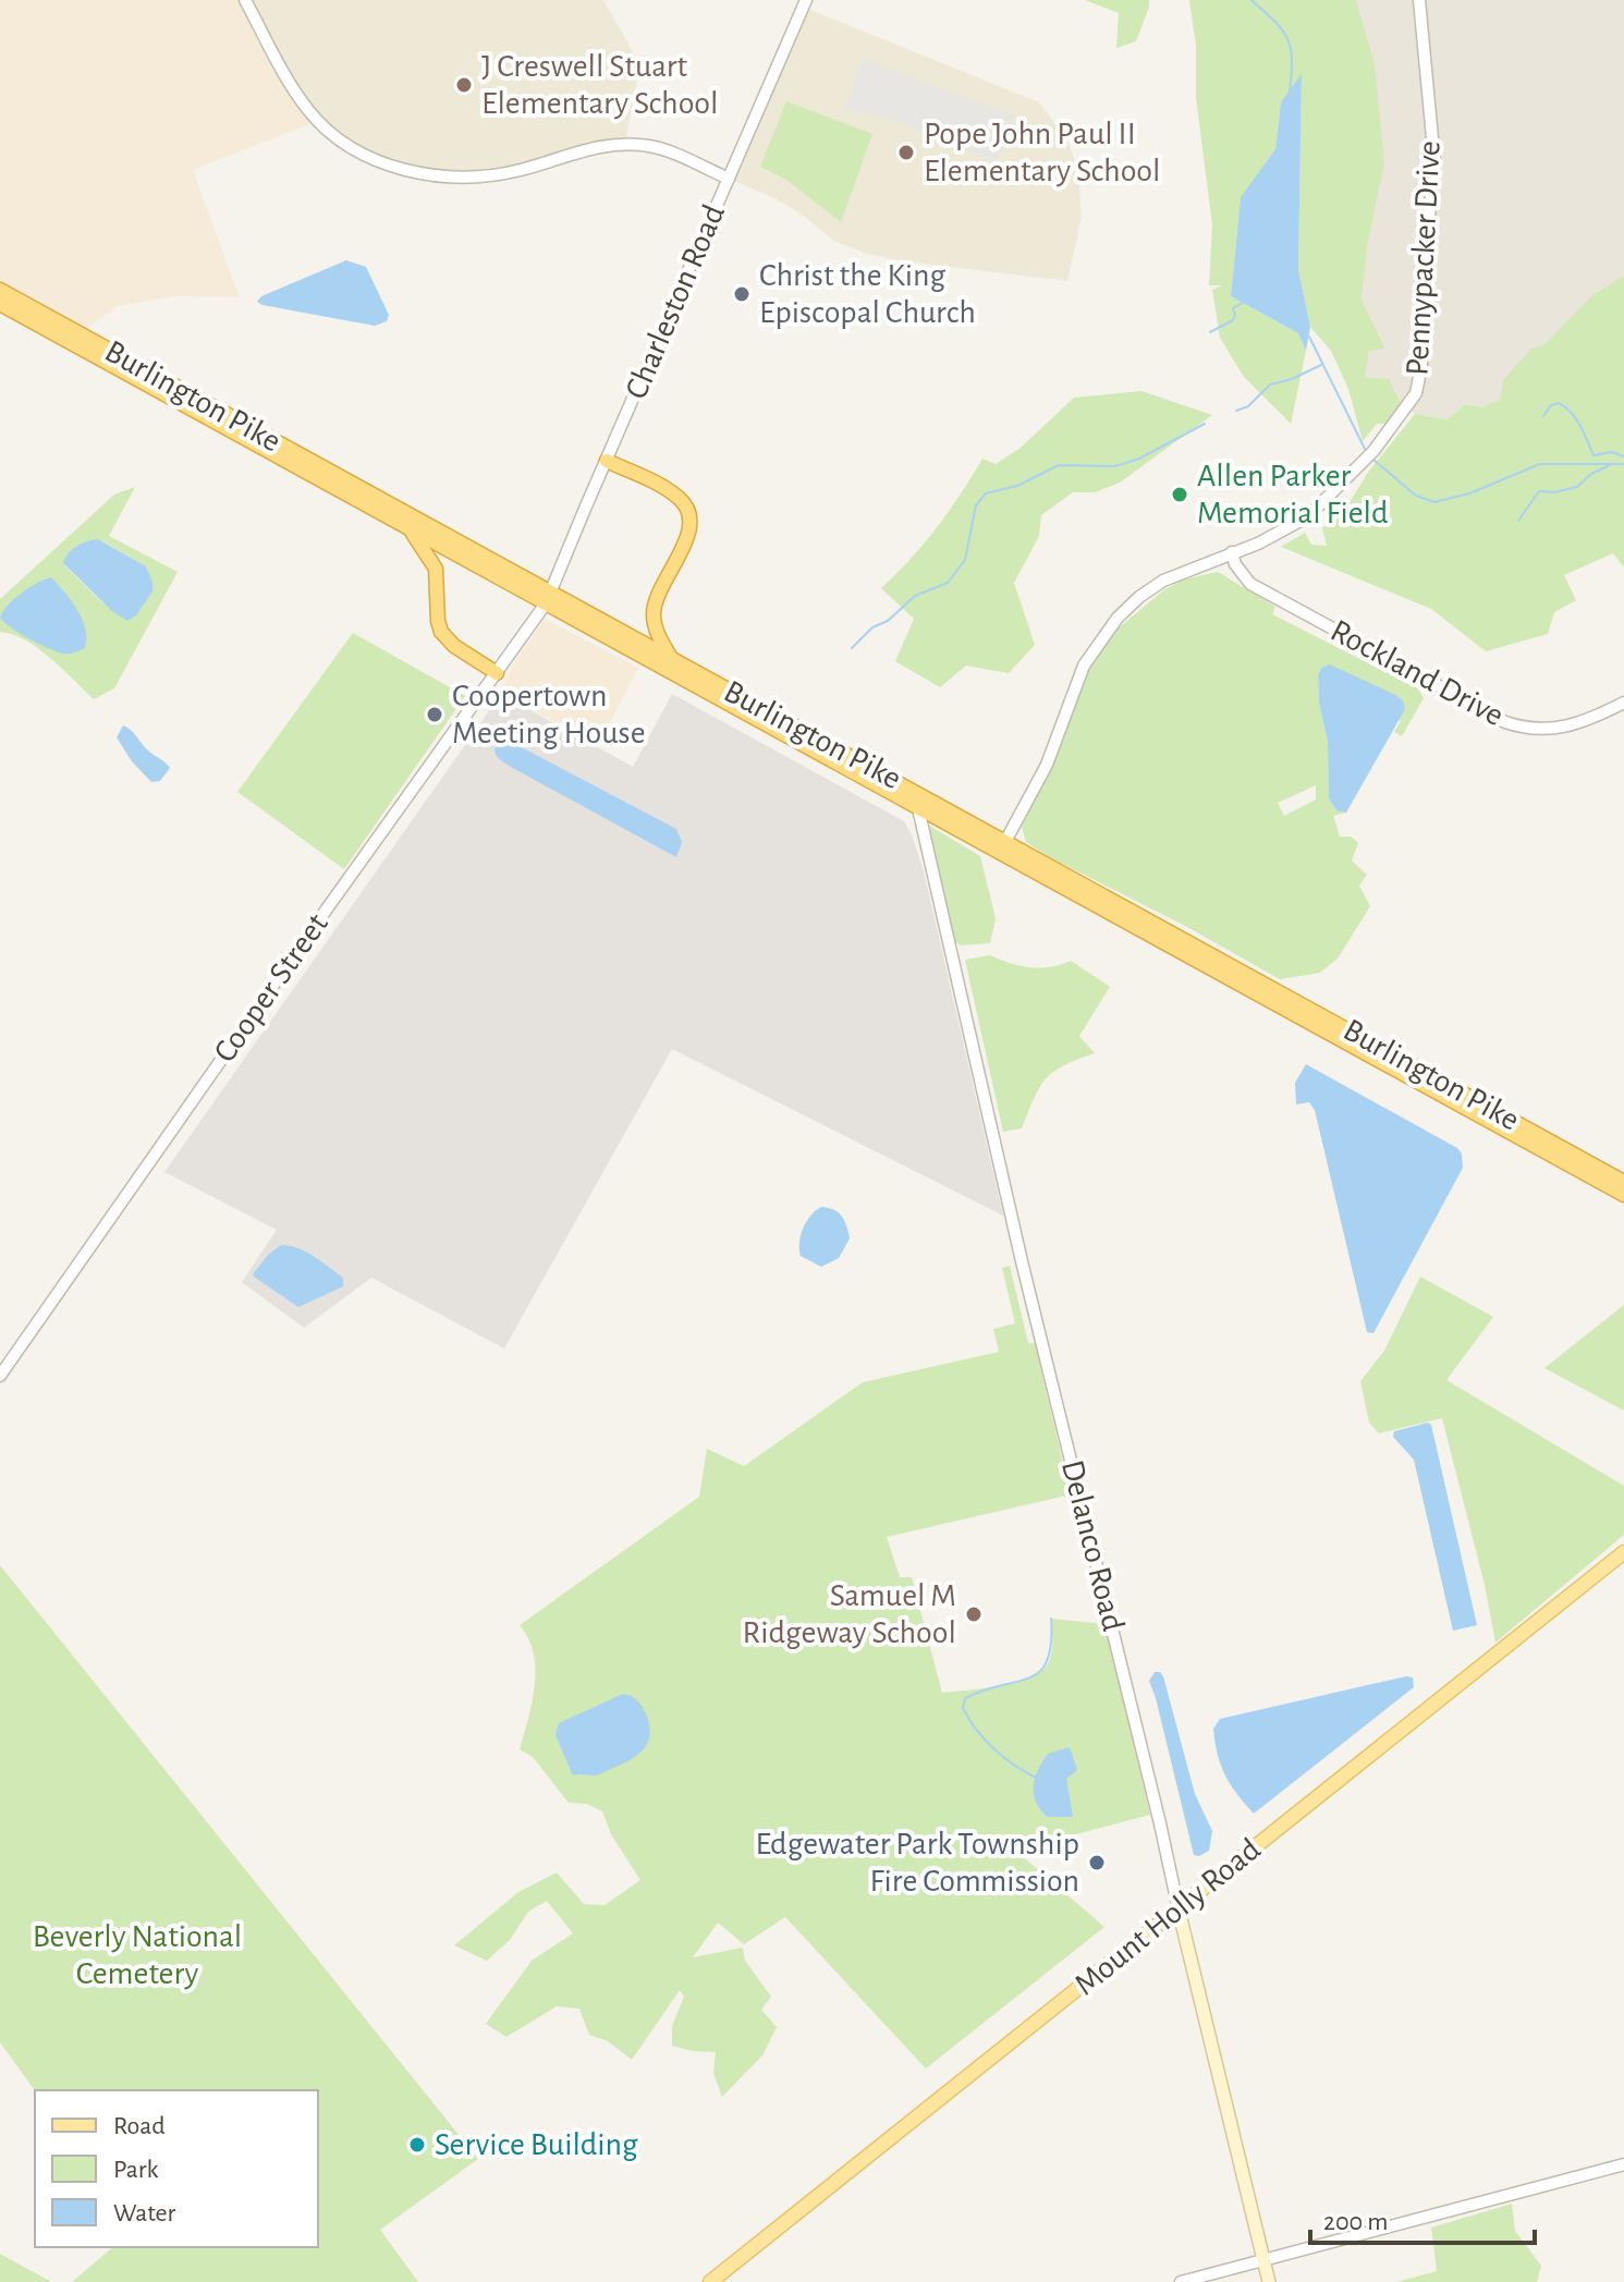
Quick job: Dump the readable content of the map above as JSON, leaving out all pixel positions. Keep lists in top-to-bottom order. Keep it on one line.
{"streets":{"highway":["Burlington Pike"],"main road":["Delanco Road","Mount Holly Road"],"street":["Pennypacker Drive","Charleston Road","Rockland Drive","Cooper Street"]},"crossings":[["Pennypacker Drive","Burlington Pike"],["Pennypacker Drive","Rockland Drive"],["Charleston Road","Burlington Pike"],["Charleston Road","Cooper Street"],["Burlington Pike","Cooper Street"],["Burlington Pike","Delanco Road"],["Delanco Road","Mount Holly Road"]],"parks":["Beverly National Cemetery"],"places":["J Creswell Stuart Elementary School","Pope John Paul II Elementary School","Christ the King Episcopal Church","Allen Parker Memorial Field","Coopertown Meeting House","Samuel M Ridgeway School","Edgewater Park Township Fire Commission","Service Building"],"legend":["Road","Park","Water"],"scale_bar":"200 m"}
